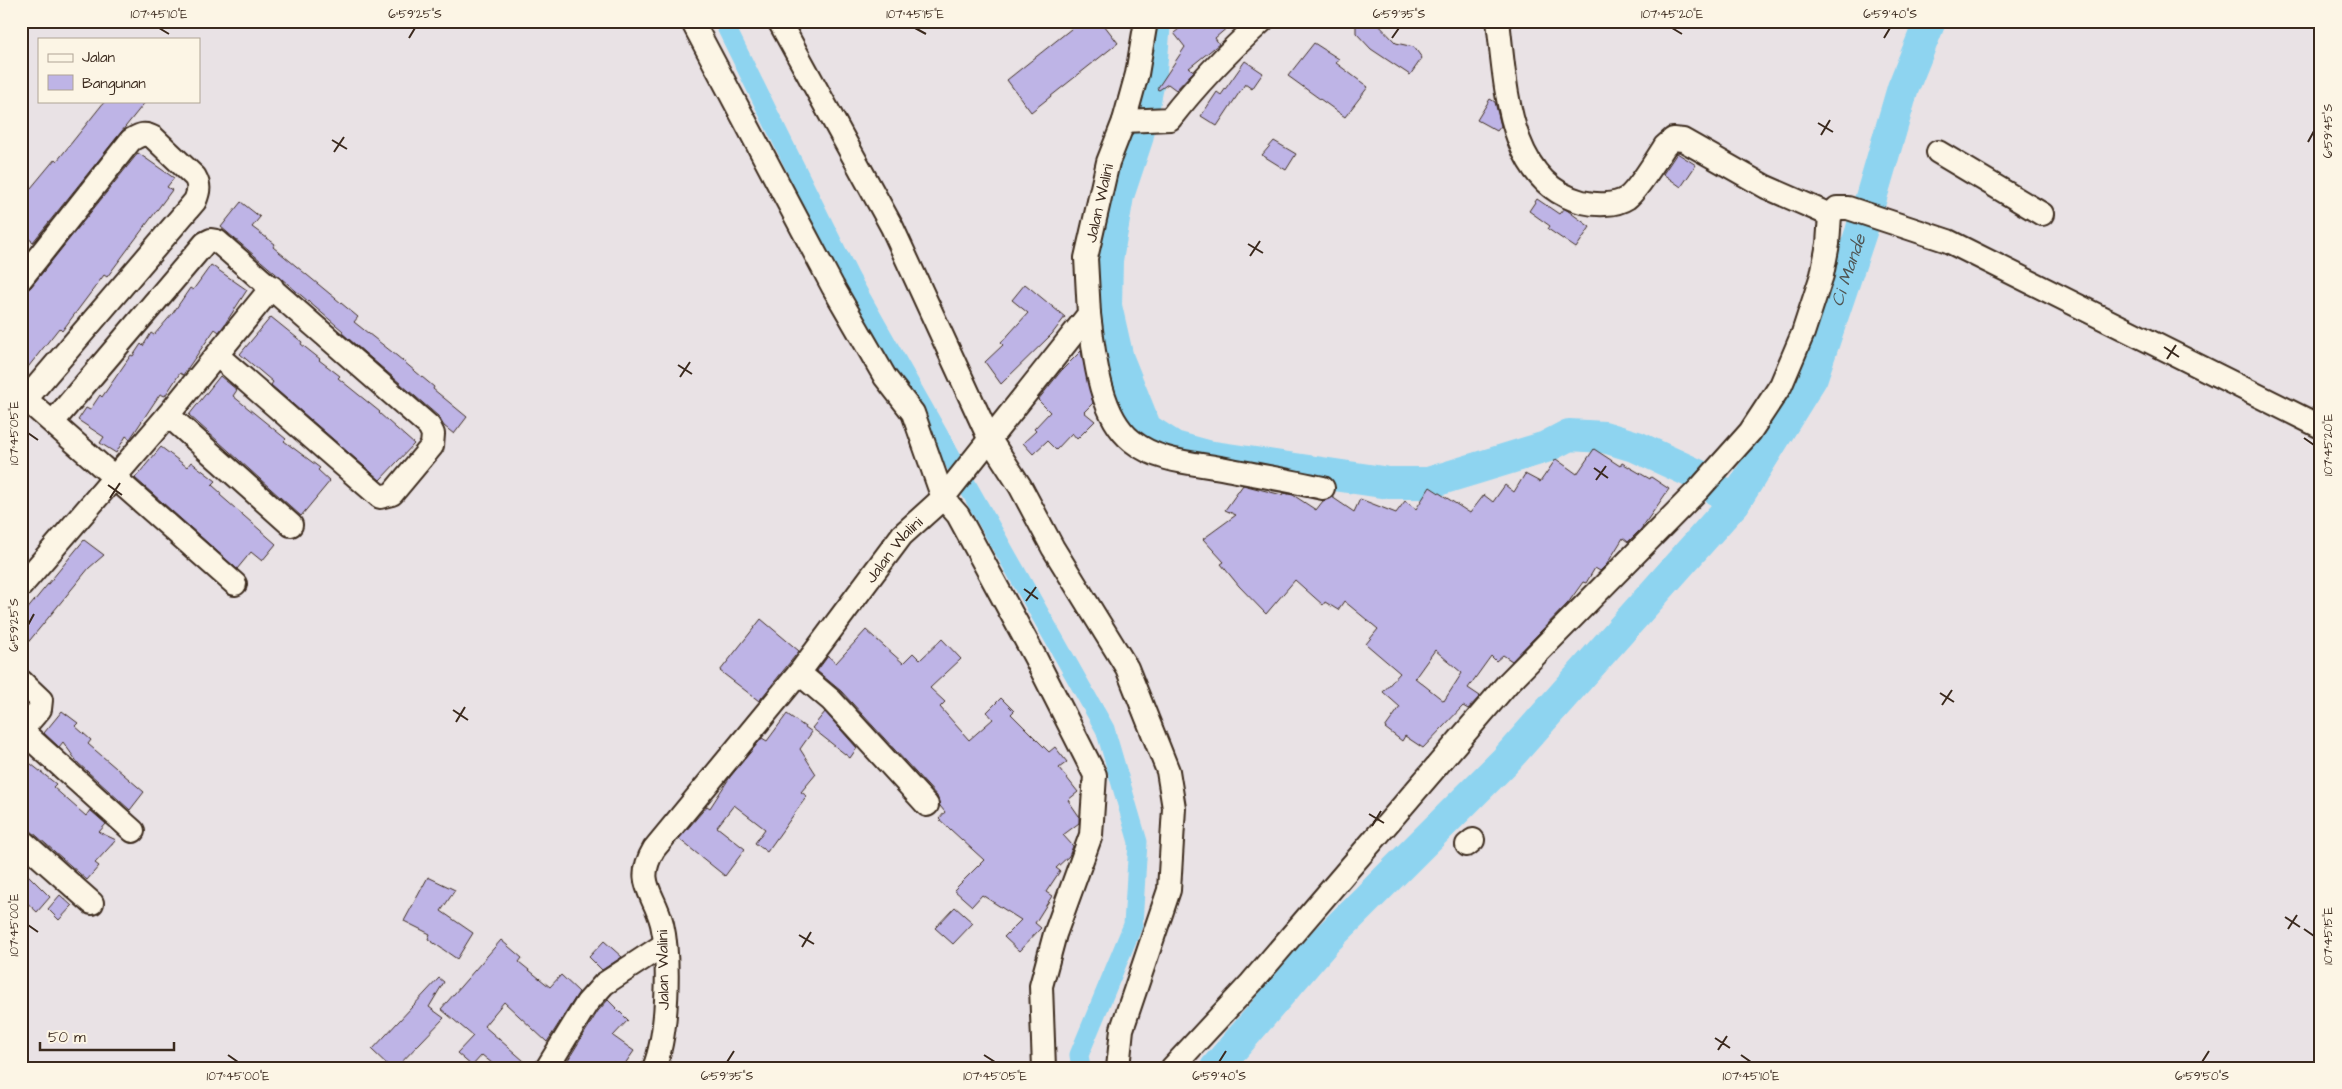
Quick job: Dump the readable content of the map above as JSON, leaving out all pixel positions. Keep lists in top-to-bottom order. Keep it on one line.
{"streets":{"street":["Jalan Walini"]},"water":["Ci Mande"],"legend":["Jalan","Bangunan"],"scale_bar":"50 m","coordinates":["107°45'10\"E","6°59'25\"S","107°45'15\"E","6°59'35\"S","107°45'20\"E","6°59'40\"S","6°59'45\"S","107°45'05\"E","107°45'00\"E","6°59'50\"S"]}
